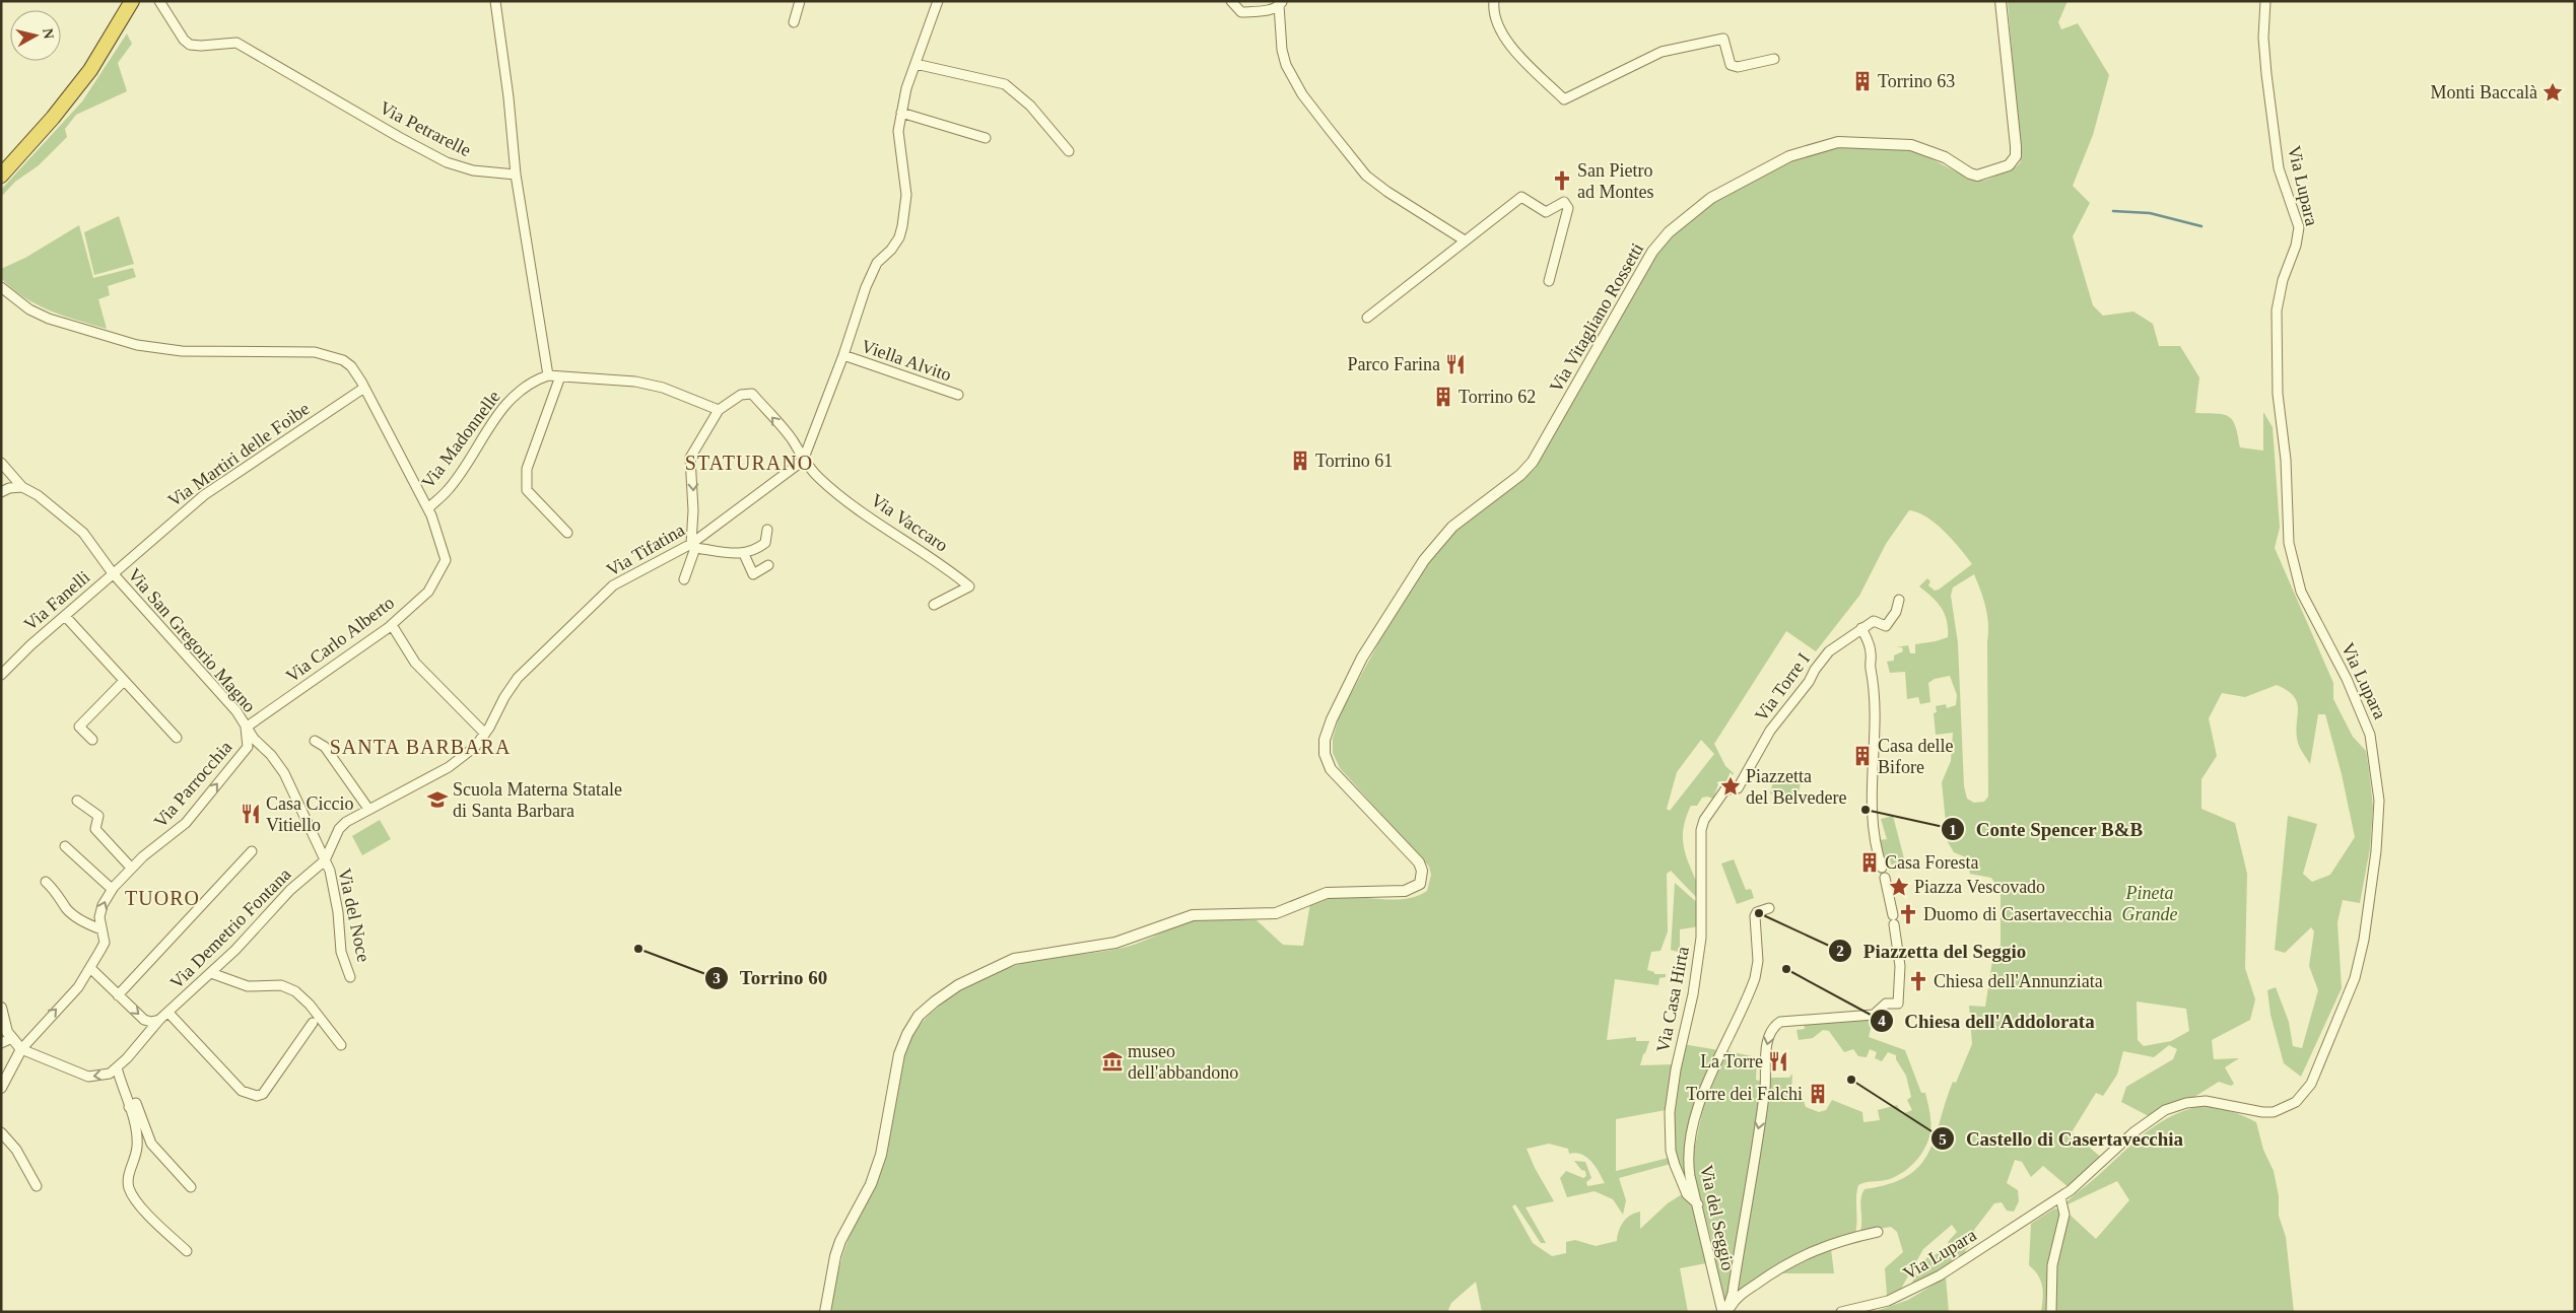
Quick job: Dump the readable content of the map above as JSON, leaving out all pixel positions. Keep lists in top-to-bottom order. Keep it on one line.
{"streets":{"street":["Via Petrarelle","Via Lupara","Via Vitagliano Rossetti","Viella Alvito","Via Madonnelle","Via Martiri delle Foibe","Via Vaccaro","Via Tifatina","Via Fanelli","Via Carlo Alberto","Via San Gregorio Magno","Via Torre I","Via Parrocchia","Via del Noce","Via Demetrio Fontana","Via Casa Hirta","Via del Seggio"]},"crossings":[["Via Madonnelle","Via Carlo Alberto"],["Via Martiri delle Foibe","Via Fanelli"],["Via Martiri delle Foibe","Via Carlo Alberto"],["Via Martiri delle Foibe","Via San Gregorio Magno"],["Via Vaccaro","Via Tifatina"],["Via Tifatina","Via San Gregorio Magno"],["Via Tifatina","Via del Noce"],["Via Tifatina","Via Demetrio Fontana"],["Via Fanelli","Via San Gregorio Magno"],["Via Carlo Alberto","Via San Gregorio Magno"],["Via Carlo Alberto","Via Parrocchia"],["Via San Gregorio Magno","Via Parrocchia"],["Via San Gregorio Magno","Via del Noce"],["Via San Gregorio Magno","Via Demetrio Fontana"],["Via Torre I","Via Casa Hirta"],["Via del Noce","Via Demetrio Fontana"],["Via Casa Hirta","Via del Seggio"]],"districts":["STATURANO","SANTA BARBARA","TUORO"],"parks":["Pineta Grande"],"places":{"building":["Torrino 63","Torrino 62","Torrino 61","Casa delle Bifore","Casa Foresta","Torre dei Falchi"],"place":["Monti Baccalà","Piazzetta del Belvedere","Piazza Vescovado"],"church":["San Pietro ad Montes","Duomo di Casertavecchia","Chiesa dell'Annunziata"],"restaurant":["Parco Farina","Casa Ciccio Vitiello","La Torre"],"school or university":["Scuola Materna Statale di Santa Barbara"],"other":["Conte Spencer B&B","Piazzetta del Seggio","Torrino 60","Chiesa dell'Addolorata","Castello di Casertavecchia"],"museum":["museo dell'abbandono"]},"north":"right"}
